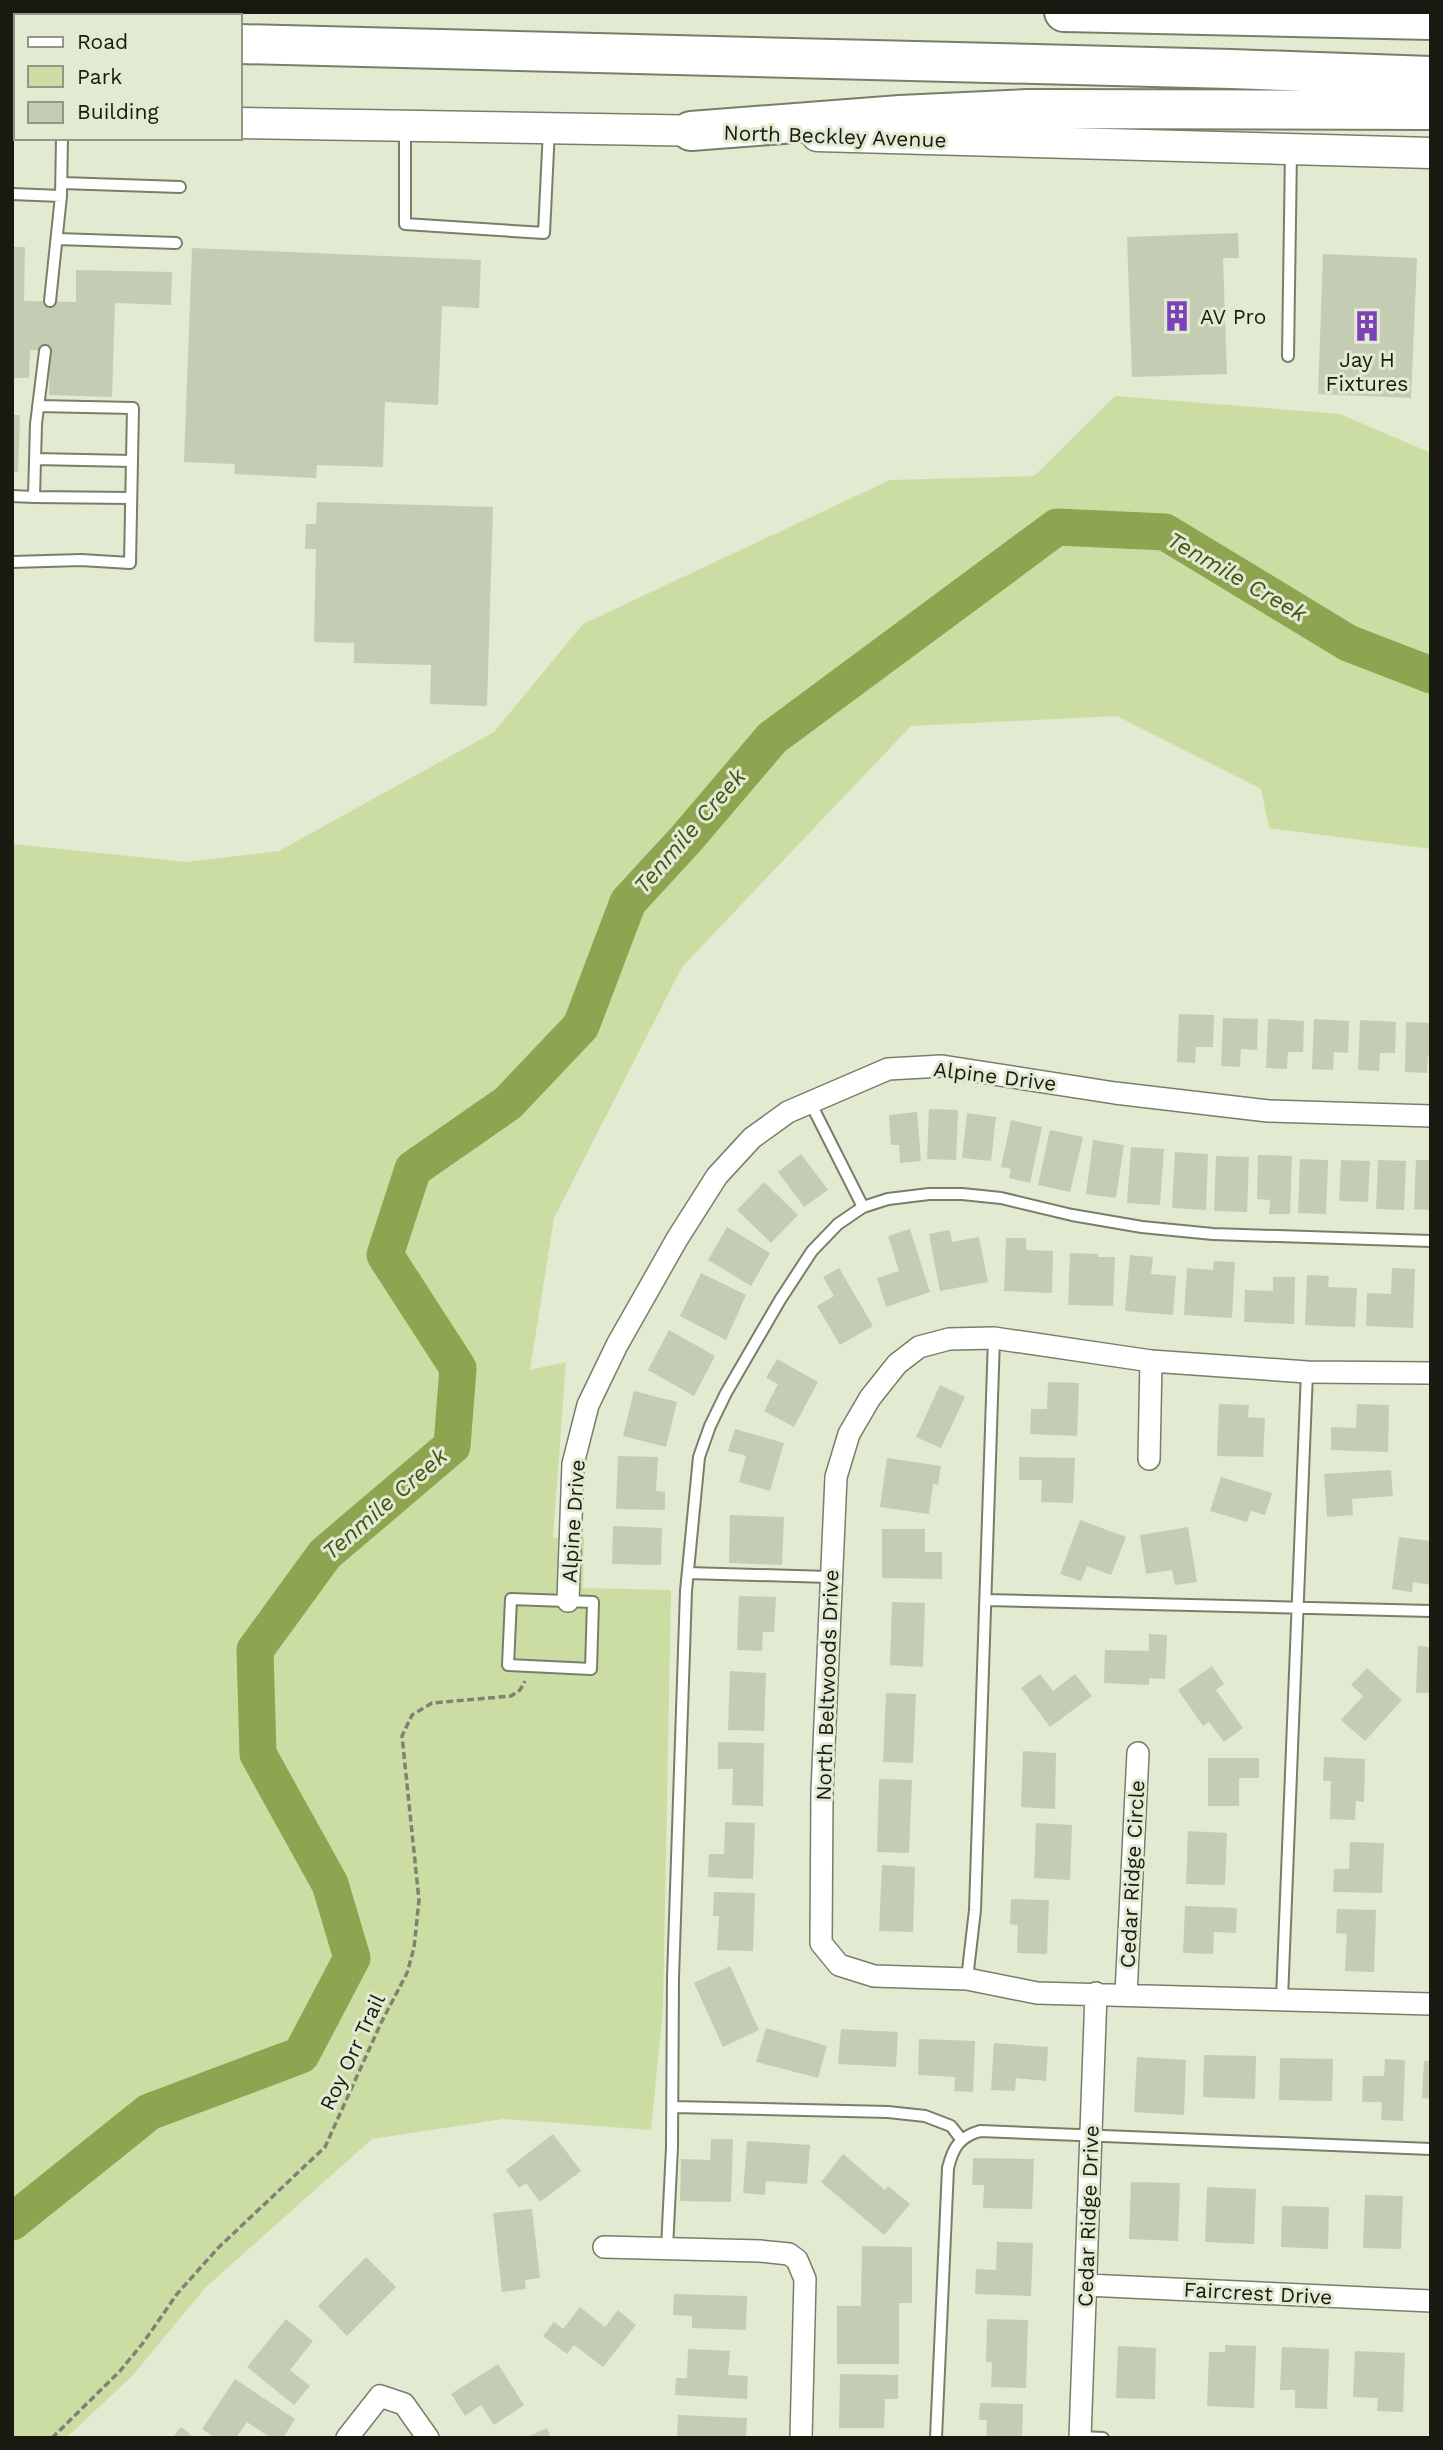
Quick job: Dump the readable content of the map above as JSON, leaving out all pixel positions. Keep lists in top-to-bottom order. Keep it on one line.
{"streets":{"main road":["North Beckley Avenue"],"street":["Alpine Drive","North Beltwoods Drive","Cedar Ridge Circle","Cedar Ridge Drive","Faircrest Drive"],"path":["Roy Orr Trail"]},"crossings":[["North Beltwoods Drive","Cedar Ridge Circle"],["North Beltwoods Drive","Cedar Ridge Drive"],["Cedar Ridge Drive","Faircrest Drive"]],"water":["Tenmile Creek"],"places":{"building":["AV Pro","Jay H Fixtures"]},"legend":["Road","Park","Building"]}
